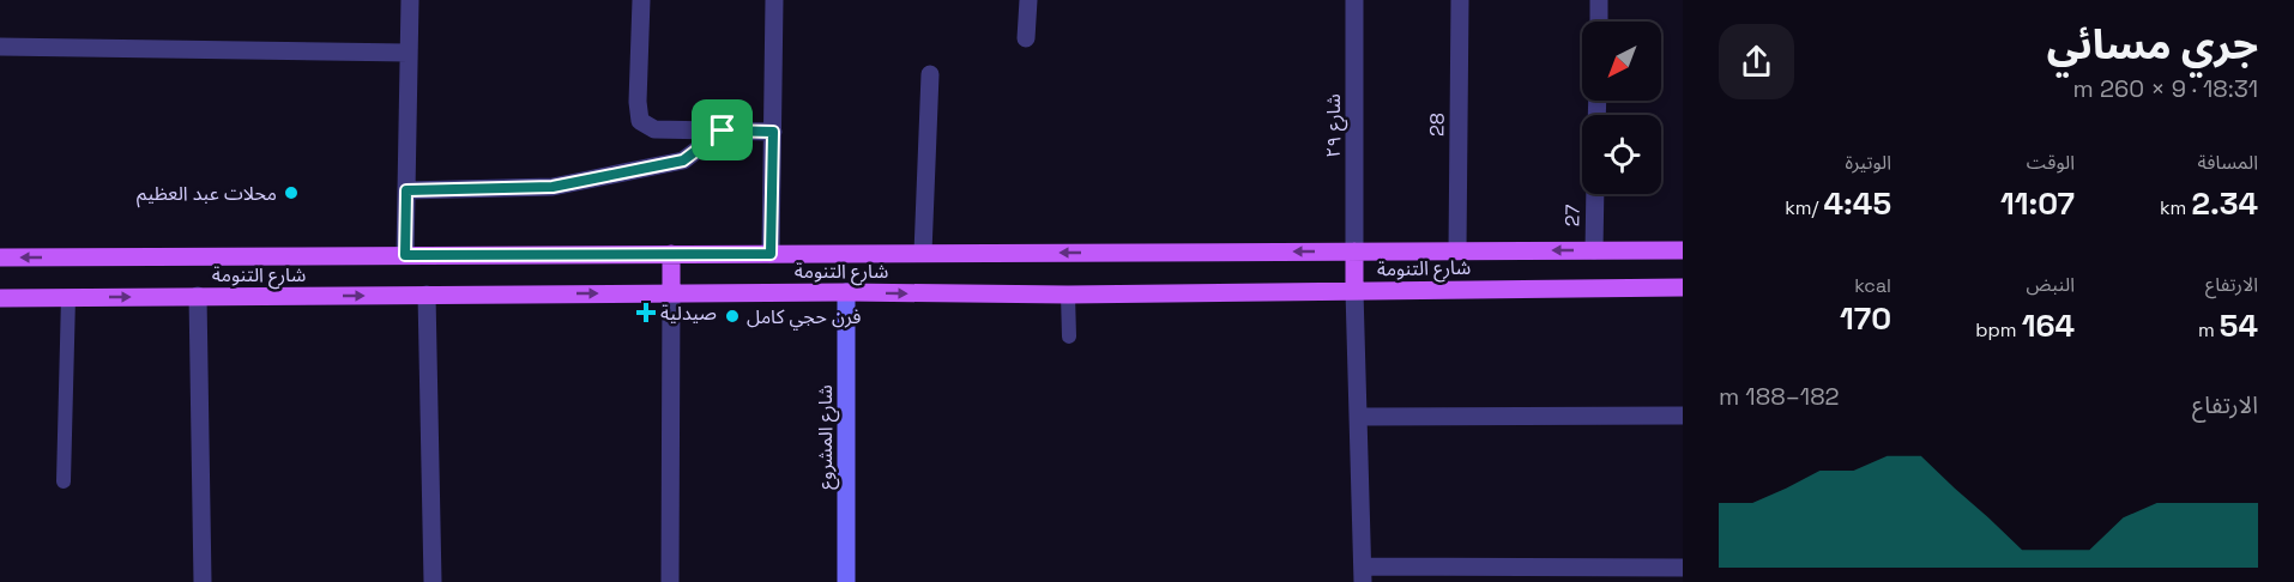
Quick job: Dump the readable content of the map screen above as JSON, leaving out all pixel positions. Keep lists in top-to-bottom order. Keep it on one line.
{"streets":{"main road":["شارع التنومة","شارع المشروع"],"street":["28","شارع ٢٩","27"]},"crossings":[["28","شارع التنومة"],["شارع ٢٩","شارع التنومة"],["27","شارع التنومة"],["شارع التنومة","شارع المشروع"]],"places":{"other":["محلات عبد العظيم","فرن حجي كامل"],"health":["صيدلية"]},"north":"bottom left","page":{"heading":["جري مسائي","18:31 · 9 × 260 m"],"stats":[["المسافة","2.34 km"],["الوقت","11:07"],["الوتيرة","4:45 /km"],["الارتفاع","54 m"],["النبض","164 bpm"],["kcal","170"]],"chart":["الارتفاع","182–188 m"]}}
